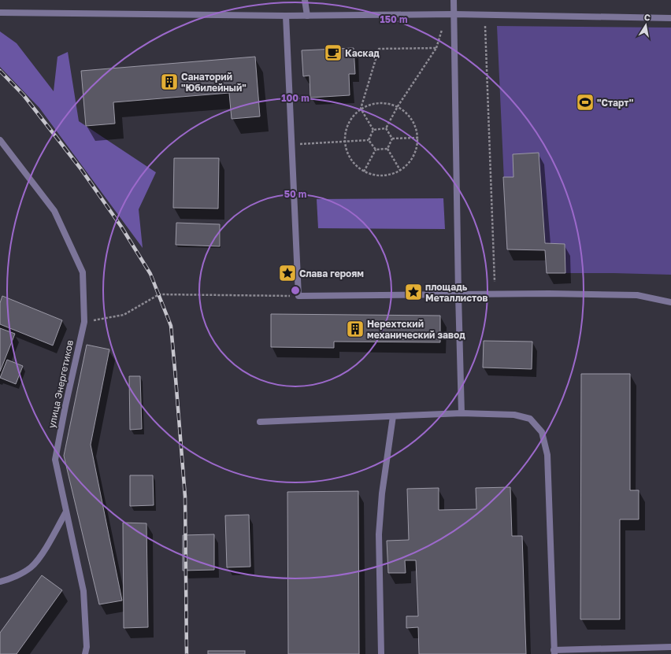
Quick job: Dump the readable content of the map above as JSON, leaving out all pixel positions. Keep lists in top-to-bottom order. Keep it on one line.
{"streets":{"street":["улица Энергетиков"]},"places":{"cafe":["Каскад"],"building":["Санаторий \"Юбилейный\"","Нерехтский механический завод"],"sports":["\"Старт\""],"place":["Слава героям","площадь Металлистов"]},"north":"top","rings":["150 m","100 m","50 m"]}
